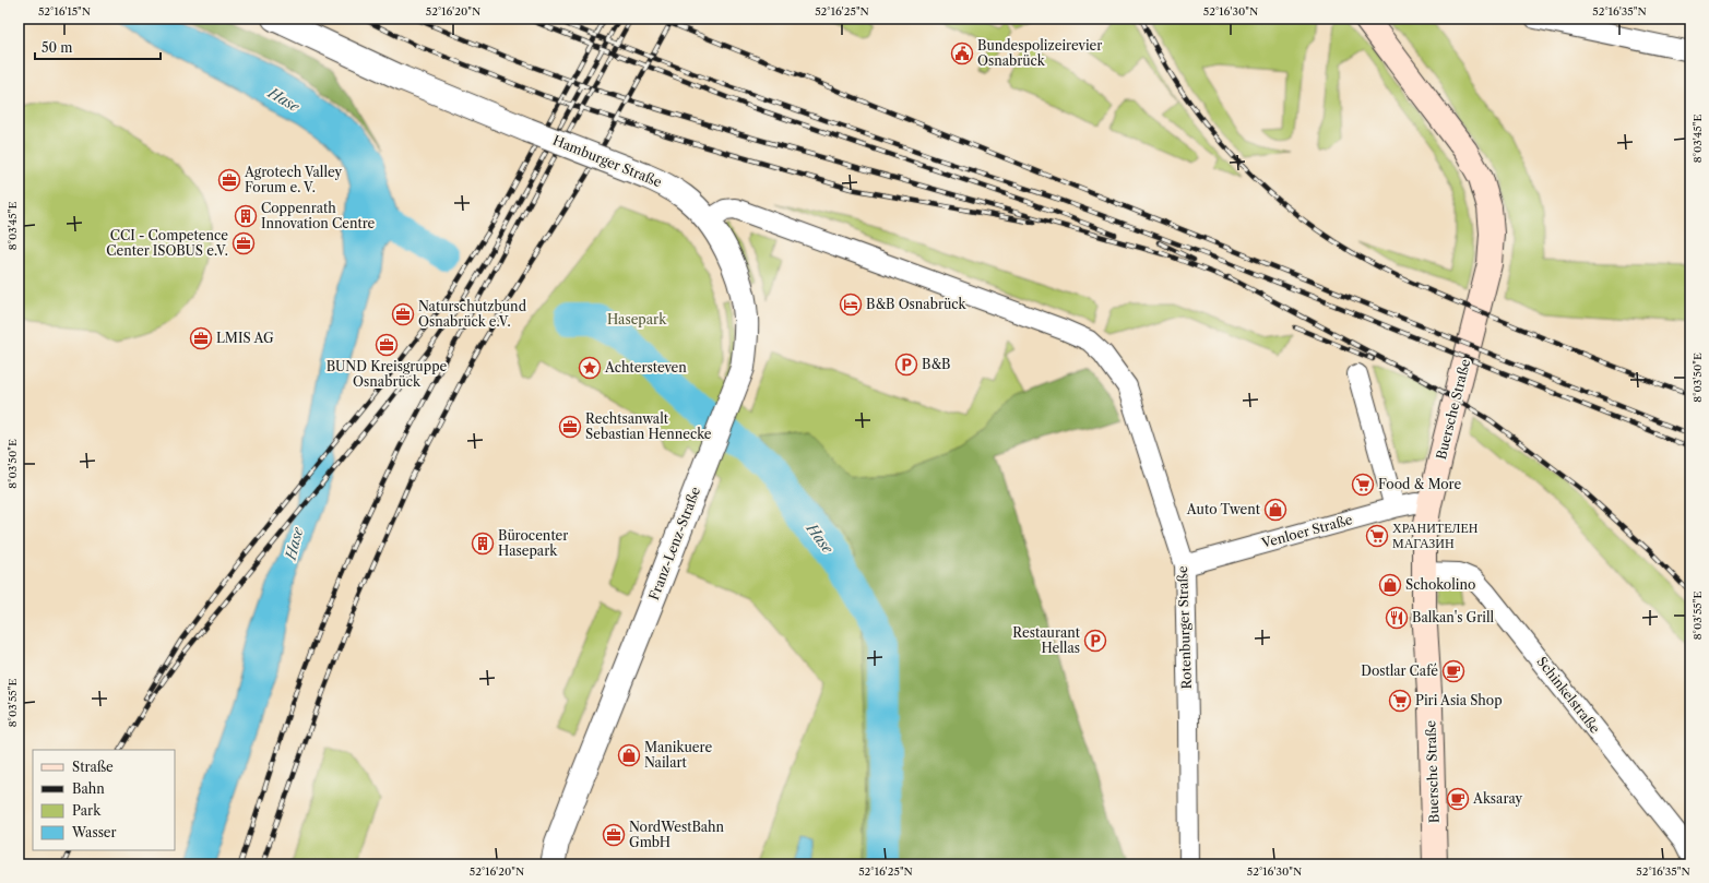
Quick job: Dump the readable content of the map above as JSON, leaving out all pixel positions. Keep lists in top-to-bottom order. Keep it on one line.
{"streets":{"main road":["Buersche Straße"],"street":["Hamburger Straße","Venloer Straße","Franz-Lenz-Straße","Rotenburger Straße","Schinkelstraße"]},"crossings":[["Hamburger Straße","Franz-Lenz-Straße"],["Hamburger Straße","Rotenburger Straße"],["Buersche Straße","Venloer Straße"],["Buersche Straße","Schinkelstraße"],["Venloer Straße","Rotenburger Straße"],["Franz-Lenz-Straße","Rotenburger Straße"]],"water":["Hase"],"parks":["Hasepark"],"places":{"public building":["Bundespolizeirevier Osnabrück"],"office":["Agrotech Valley Forum e. V.","CCI - Competence Center ISOBUS e.V.","Naturschutzbund Osnabrück e.V.","LMIS AG","BUND Kreisgruppe Osnabrück","Rechtsanwalt Sebastian Hennecke","NordWestBahn GmbH"],"building":["Coppenrath Innovation Centre","Bürocenter Hasepark"],"hotel":["B&B Osnabrück"],"parking":["B&B","Restaurant Hellas"],"place":["Achtersteven"],"supermarket":["Food & More","ХРАНИТЕЛЕН МАГАЗИН","Piri Asia Shop"],"shop":["Auto Twent","Schokolino","Manikuere Nailart"],"restaurant":["Balkan's Grill"],"cafe":["Dostlar Café","Aksaray"]},"legend":["Straße","Bahn","Park","Wasser"],"scale_bar":"50 m","coordinates":["52°16'15\"N","52°16'20\"N","52°16'25\"N","52°16'30\"N","52°16'35\"N","8°03'45\"E","8°03'50\"E","8°03'55\"E"]}
